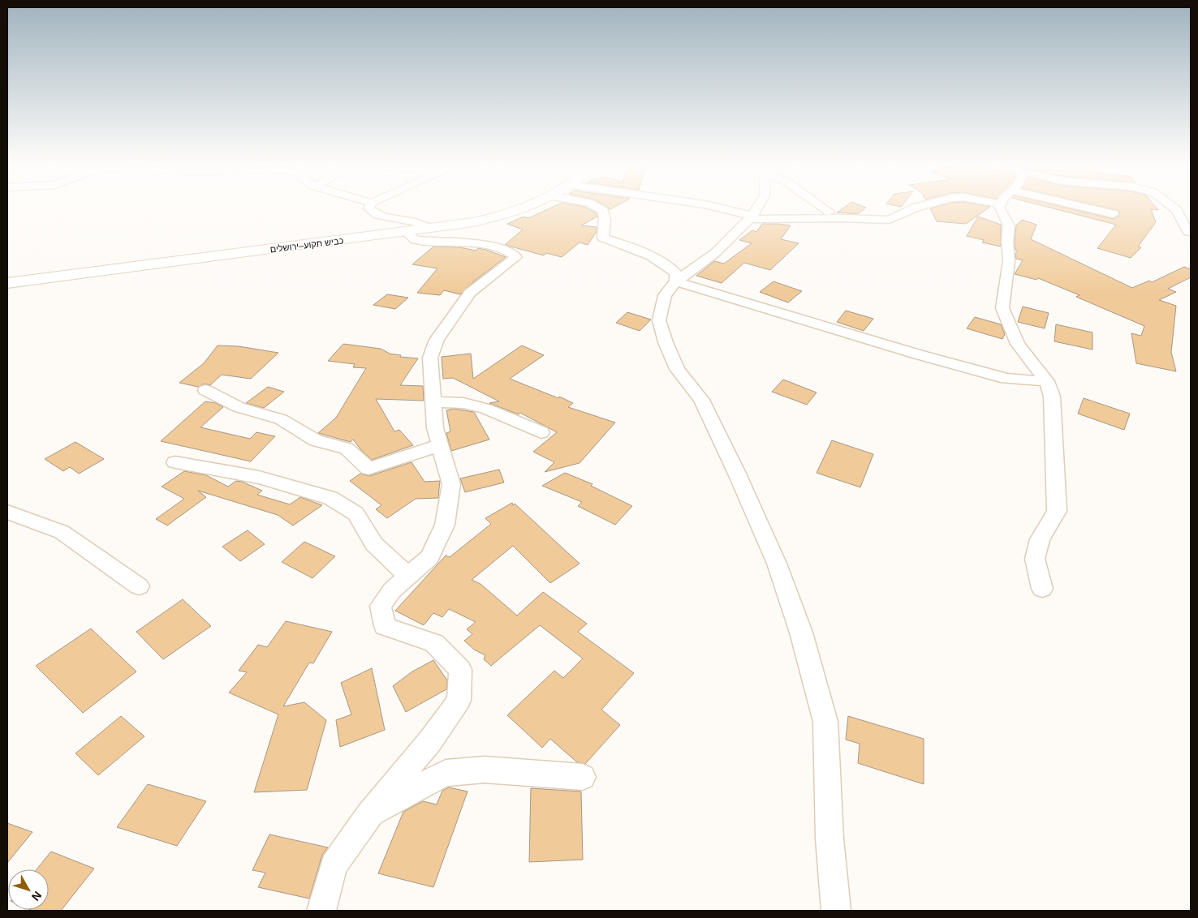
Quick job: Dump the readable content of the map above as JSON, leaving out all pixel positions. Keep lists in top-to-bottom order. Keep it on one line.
{"streets":{"main road":["כביש תקוע–ירושלים"]},"north":"bottom right"}
